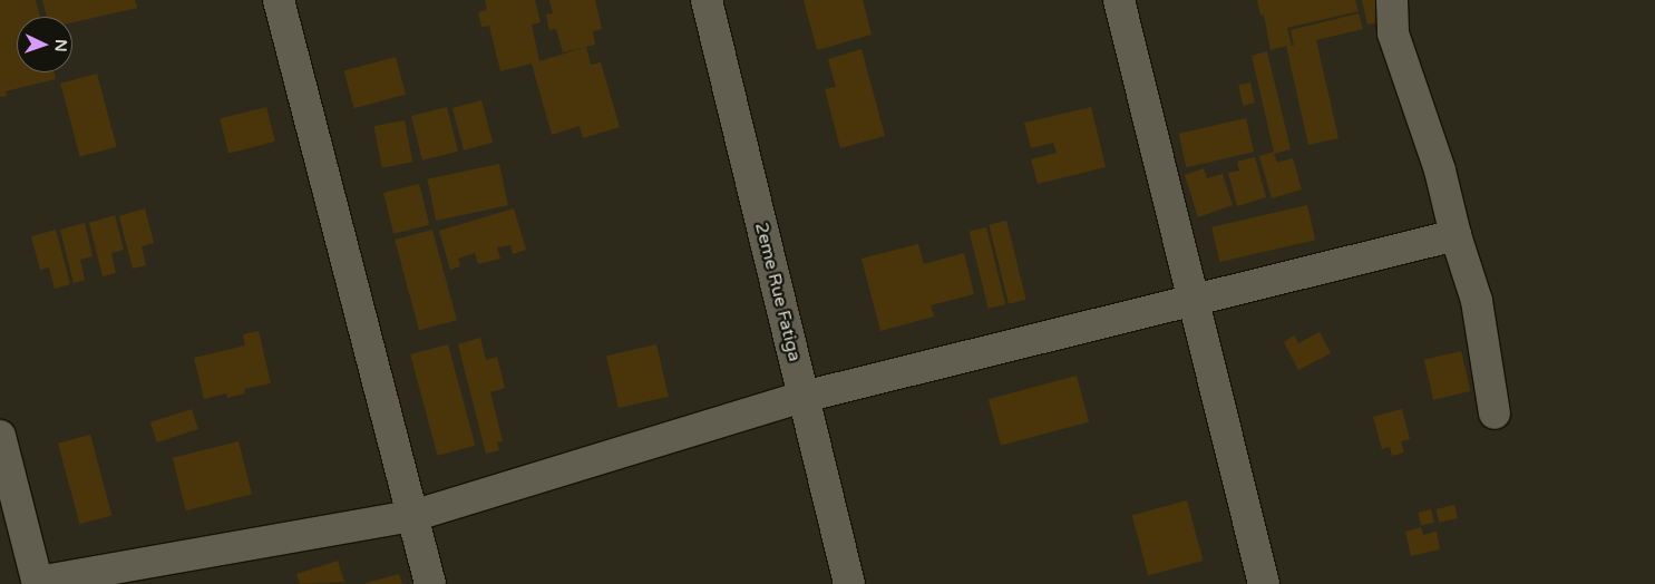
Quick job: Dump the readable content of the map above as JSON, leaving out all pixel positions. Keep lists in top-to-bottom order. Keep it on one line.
{"streets":{"street":["2eme Rue Fatiga"]},"north":"right"}
